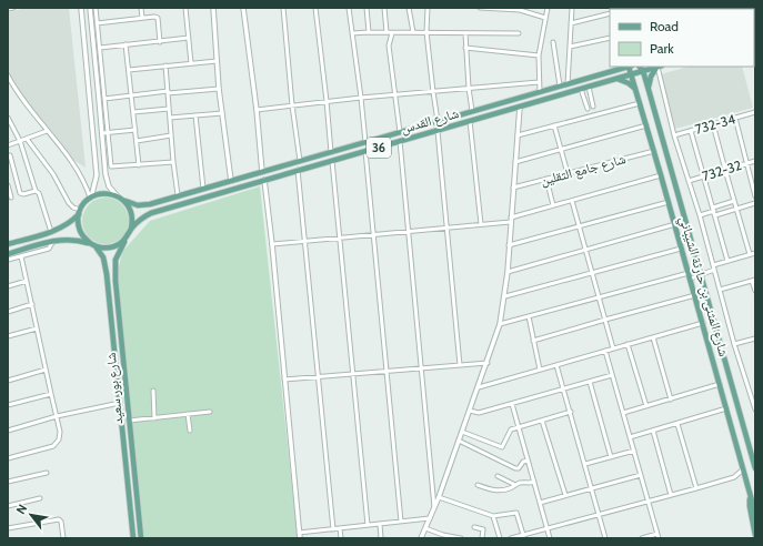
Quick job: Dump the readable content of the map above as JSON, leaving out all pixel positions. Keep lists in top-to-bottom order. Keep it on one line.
{"streets":{"main road":["شارع القدس","36","شارع المثنى بن حارثة الشيباني","شارع بور سعيد"],"street":["732-34","شارع جامع الثقلين","732-32"]},"crossings":[["شارع القدس","شارع المثنى بن حارثة الشيباني"],["شارع القدس","شارع بور سعيد"],["شارع جامع الثقلين","شارع المثنى بن حارثة الشيباني"]],"legend":["Road","Park"],"north":"top left"}
